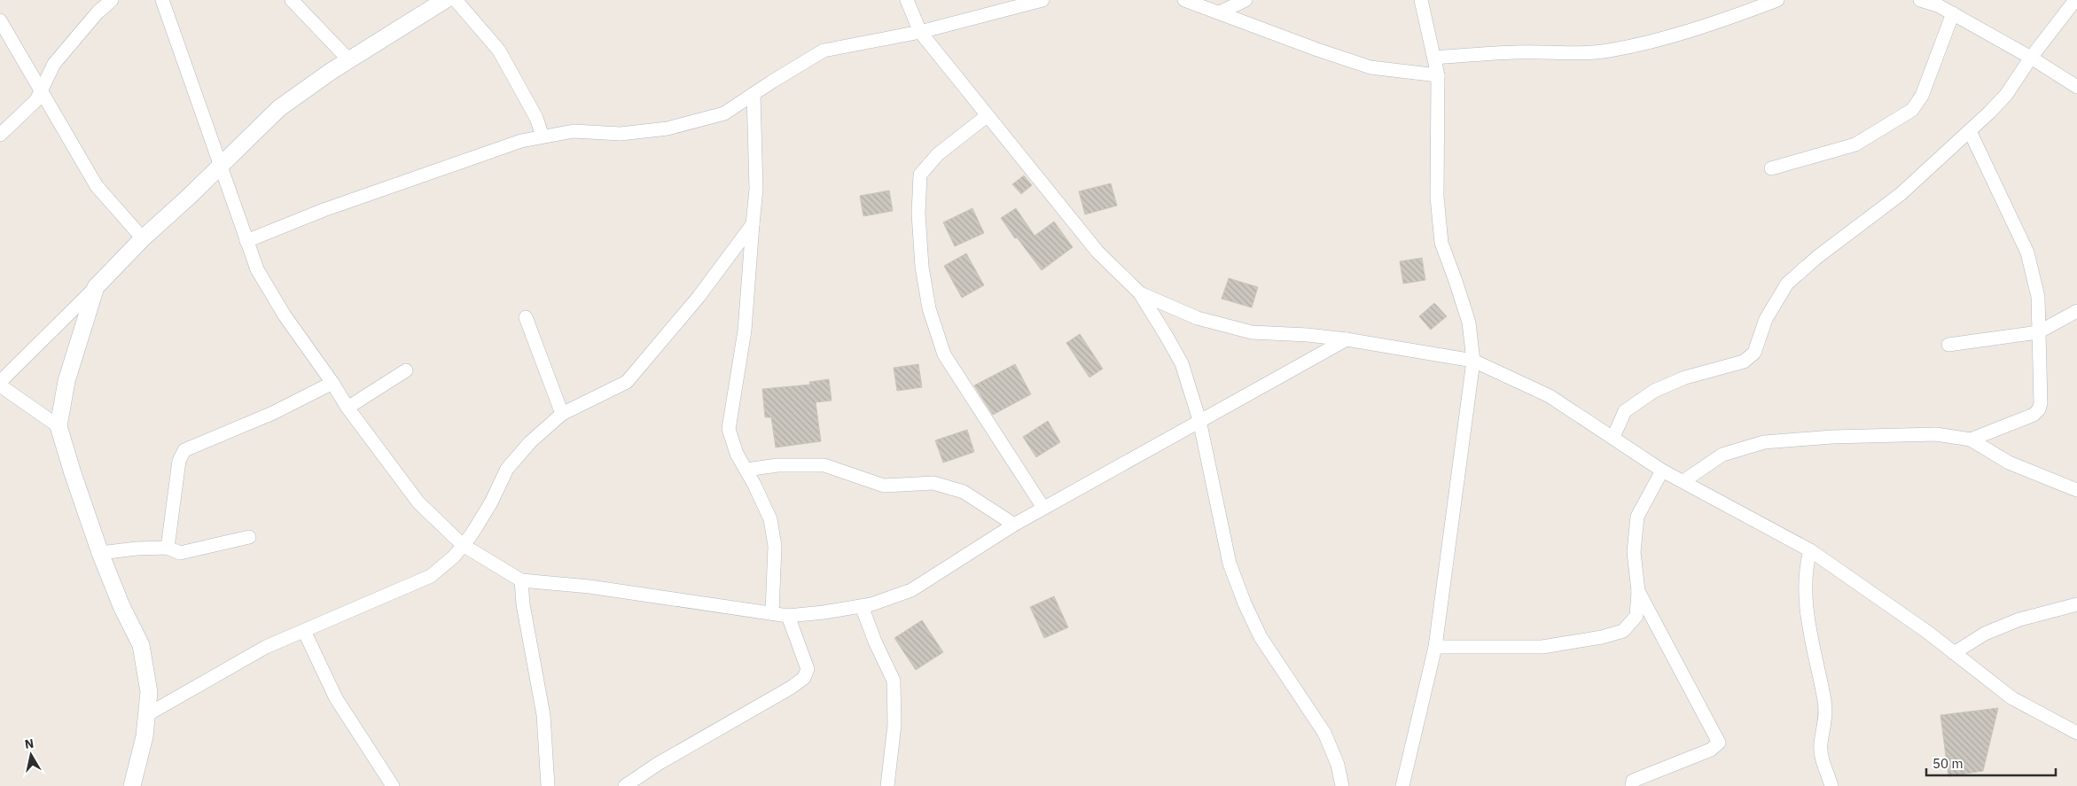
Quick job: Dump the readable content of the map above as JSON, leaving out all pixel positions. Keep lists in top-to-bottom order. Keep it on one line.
{"scale_bar":"50 m","north":"top"}
